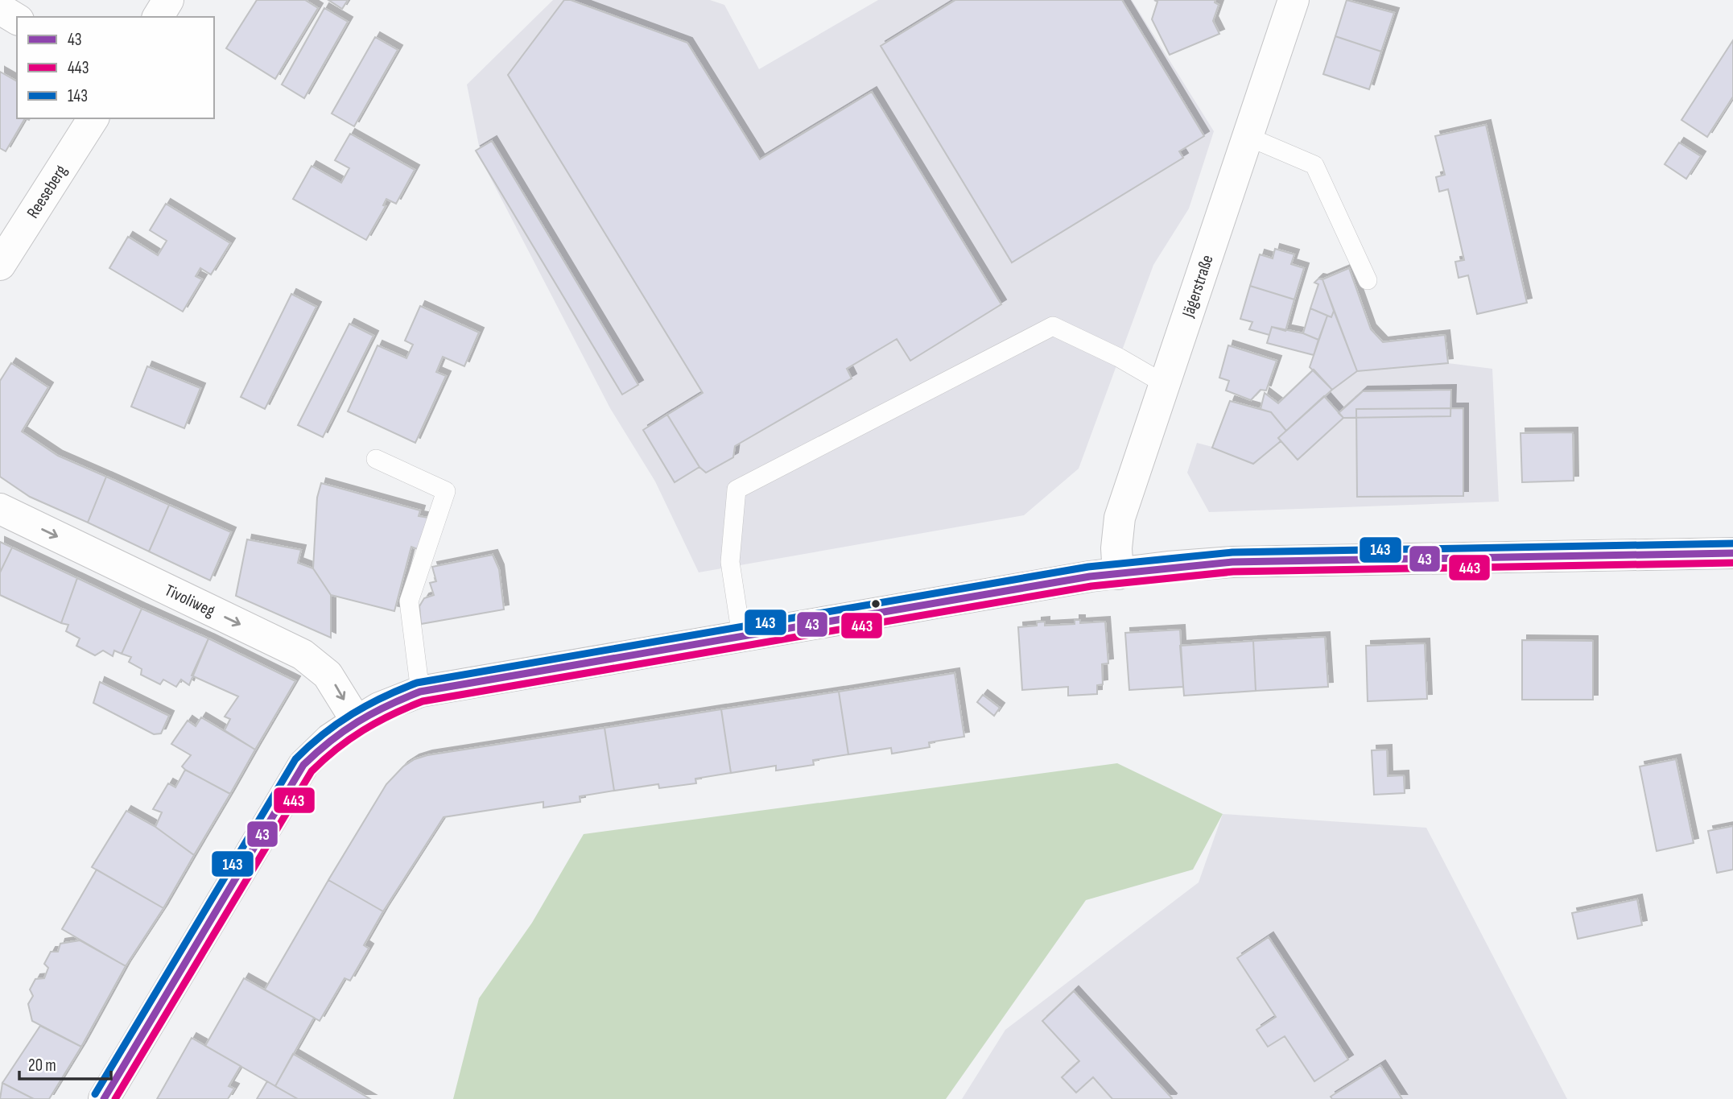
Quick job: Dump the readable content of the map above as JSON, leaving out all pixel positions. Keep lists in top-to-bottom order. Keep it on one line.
{"streets":{"main road":["Reeseberg","Jägerstraße","Tivoliweg"]},"one_way":["Tivoliweg"],"lines":["transit line 143","transit line 43","transit line 443"],"legend":["43","443","143"],"scale_bar":"20 m"}
